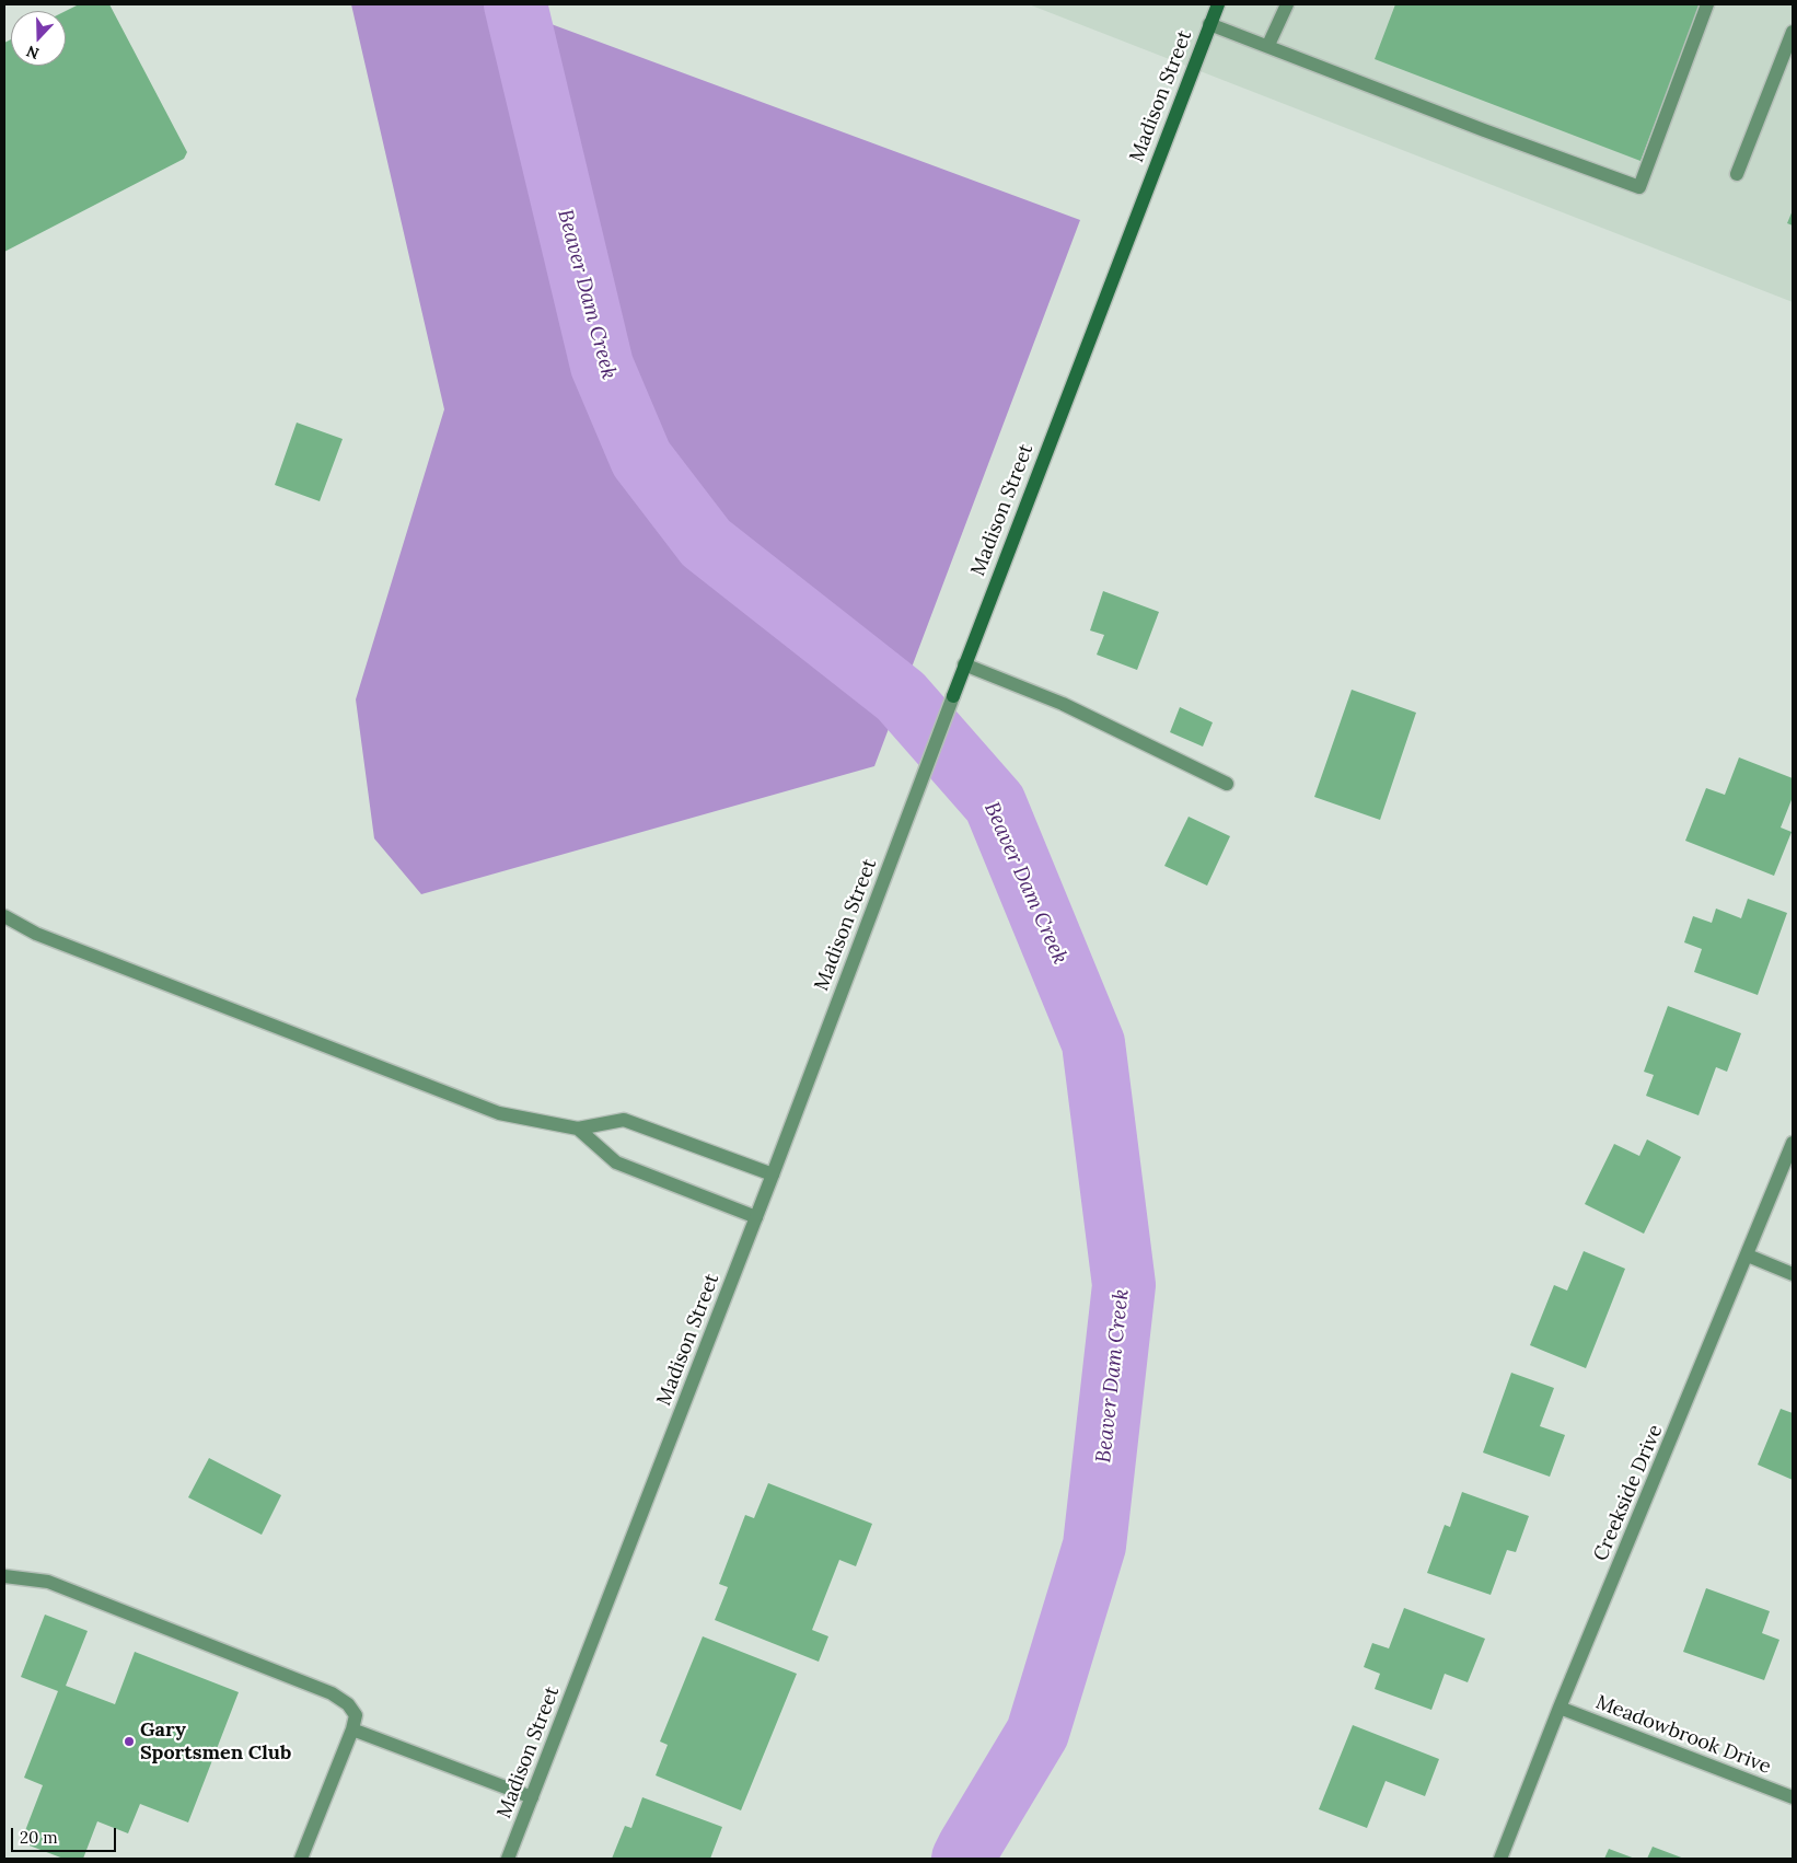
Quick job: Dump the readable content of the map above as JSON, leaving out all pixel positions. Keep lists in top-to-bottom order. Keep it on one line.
{"streets":{"street":["Madison Street","Creekside Drive","Meadowbrook Drive"]},"crossings":[["Creekside Drive","Meadowbrook Drive"]],"water":["Beaver Dam Creek"],"places":["Gary Sportsmen Club"],"scale_bar":"20 m","north":"bottom"}
